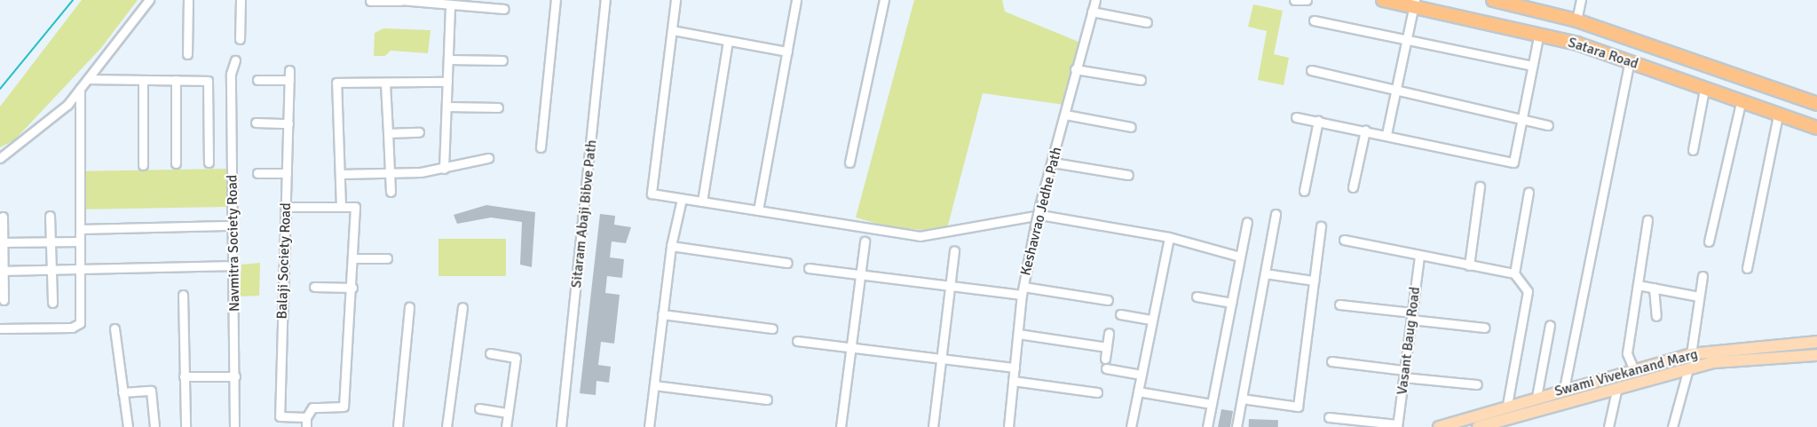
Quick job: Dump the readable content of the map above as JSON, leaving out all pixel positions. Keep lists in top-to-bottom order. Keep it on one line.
{"streets":{"highway":["Satara Road"],"main road":["Swami Vivekanand Marg"],"street":["Keshavrao Jedhe Path","Sitaram Abaji Bibve Path","Navmitra Society Road","Balaji Society Road","Vasant Baug Road"]}}
